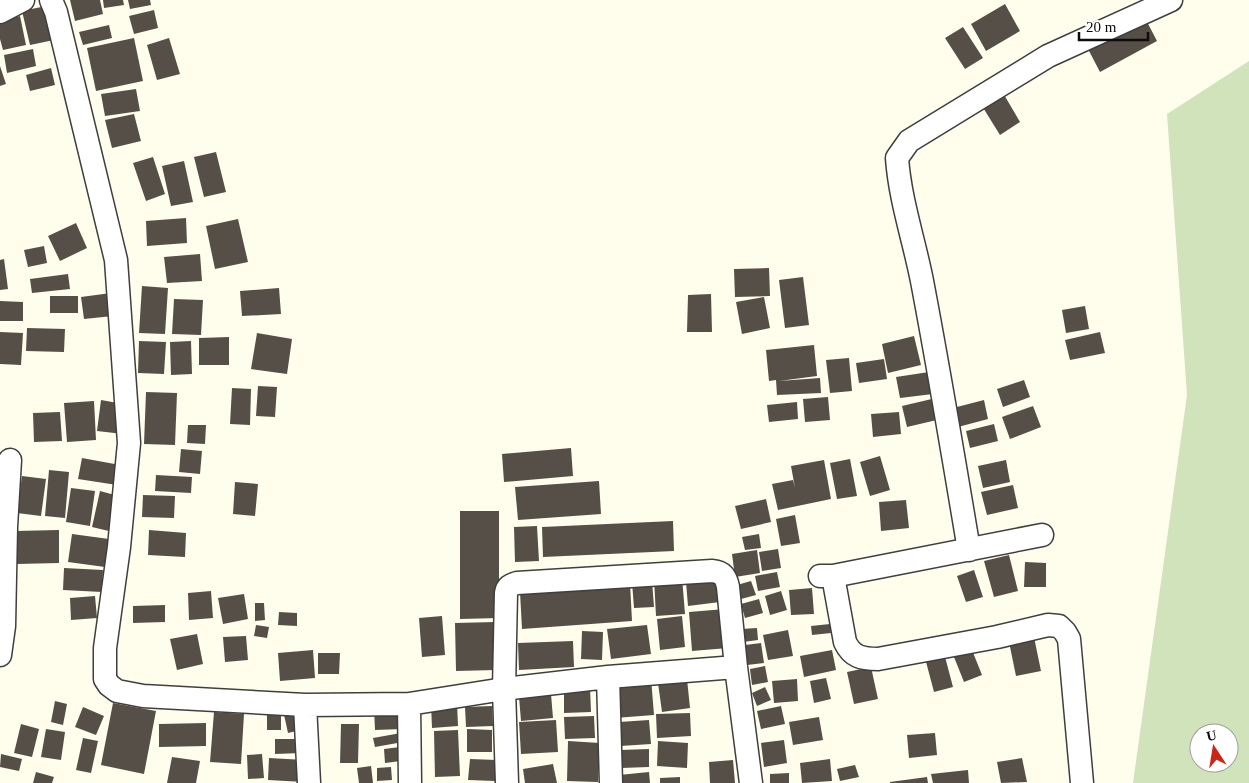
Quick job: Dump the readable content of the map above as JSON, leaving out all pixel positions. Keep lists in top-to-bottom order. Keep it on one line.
{"scale_bar":"20 m","north":"top"}
